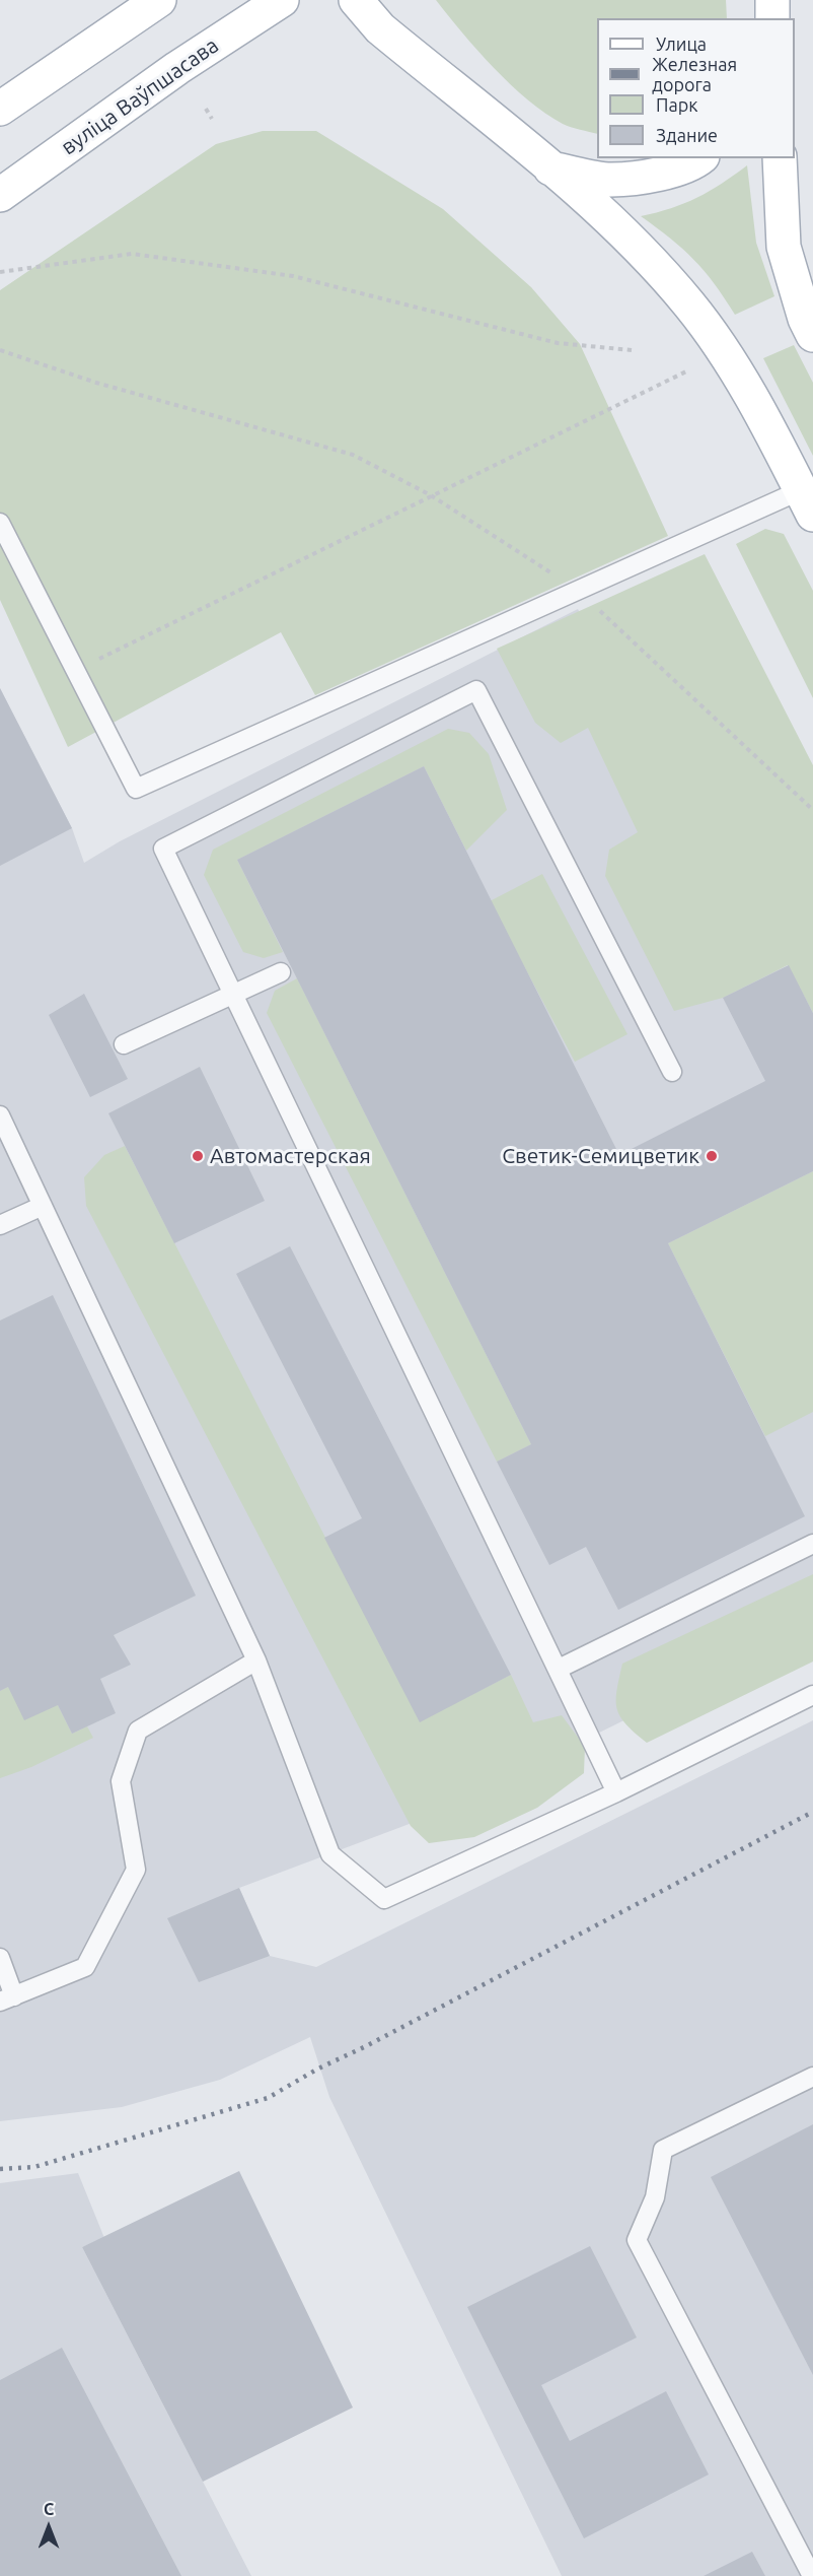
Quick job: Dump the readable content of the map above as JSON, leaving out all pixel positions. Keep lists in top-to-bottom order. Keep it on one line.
{"streets":{"main road":["вуліца Ваўпшасава"]},"places":["Автомастерская","Светик-Семицветик"],"legend":["Улица","Железная дорога","Парк","Здание"],"north":"top"}
